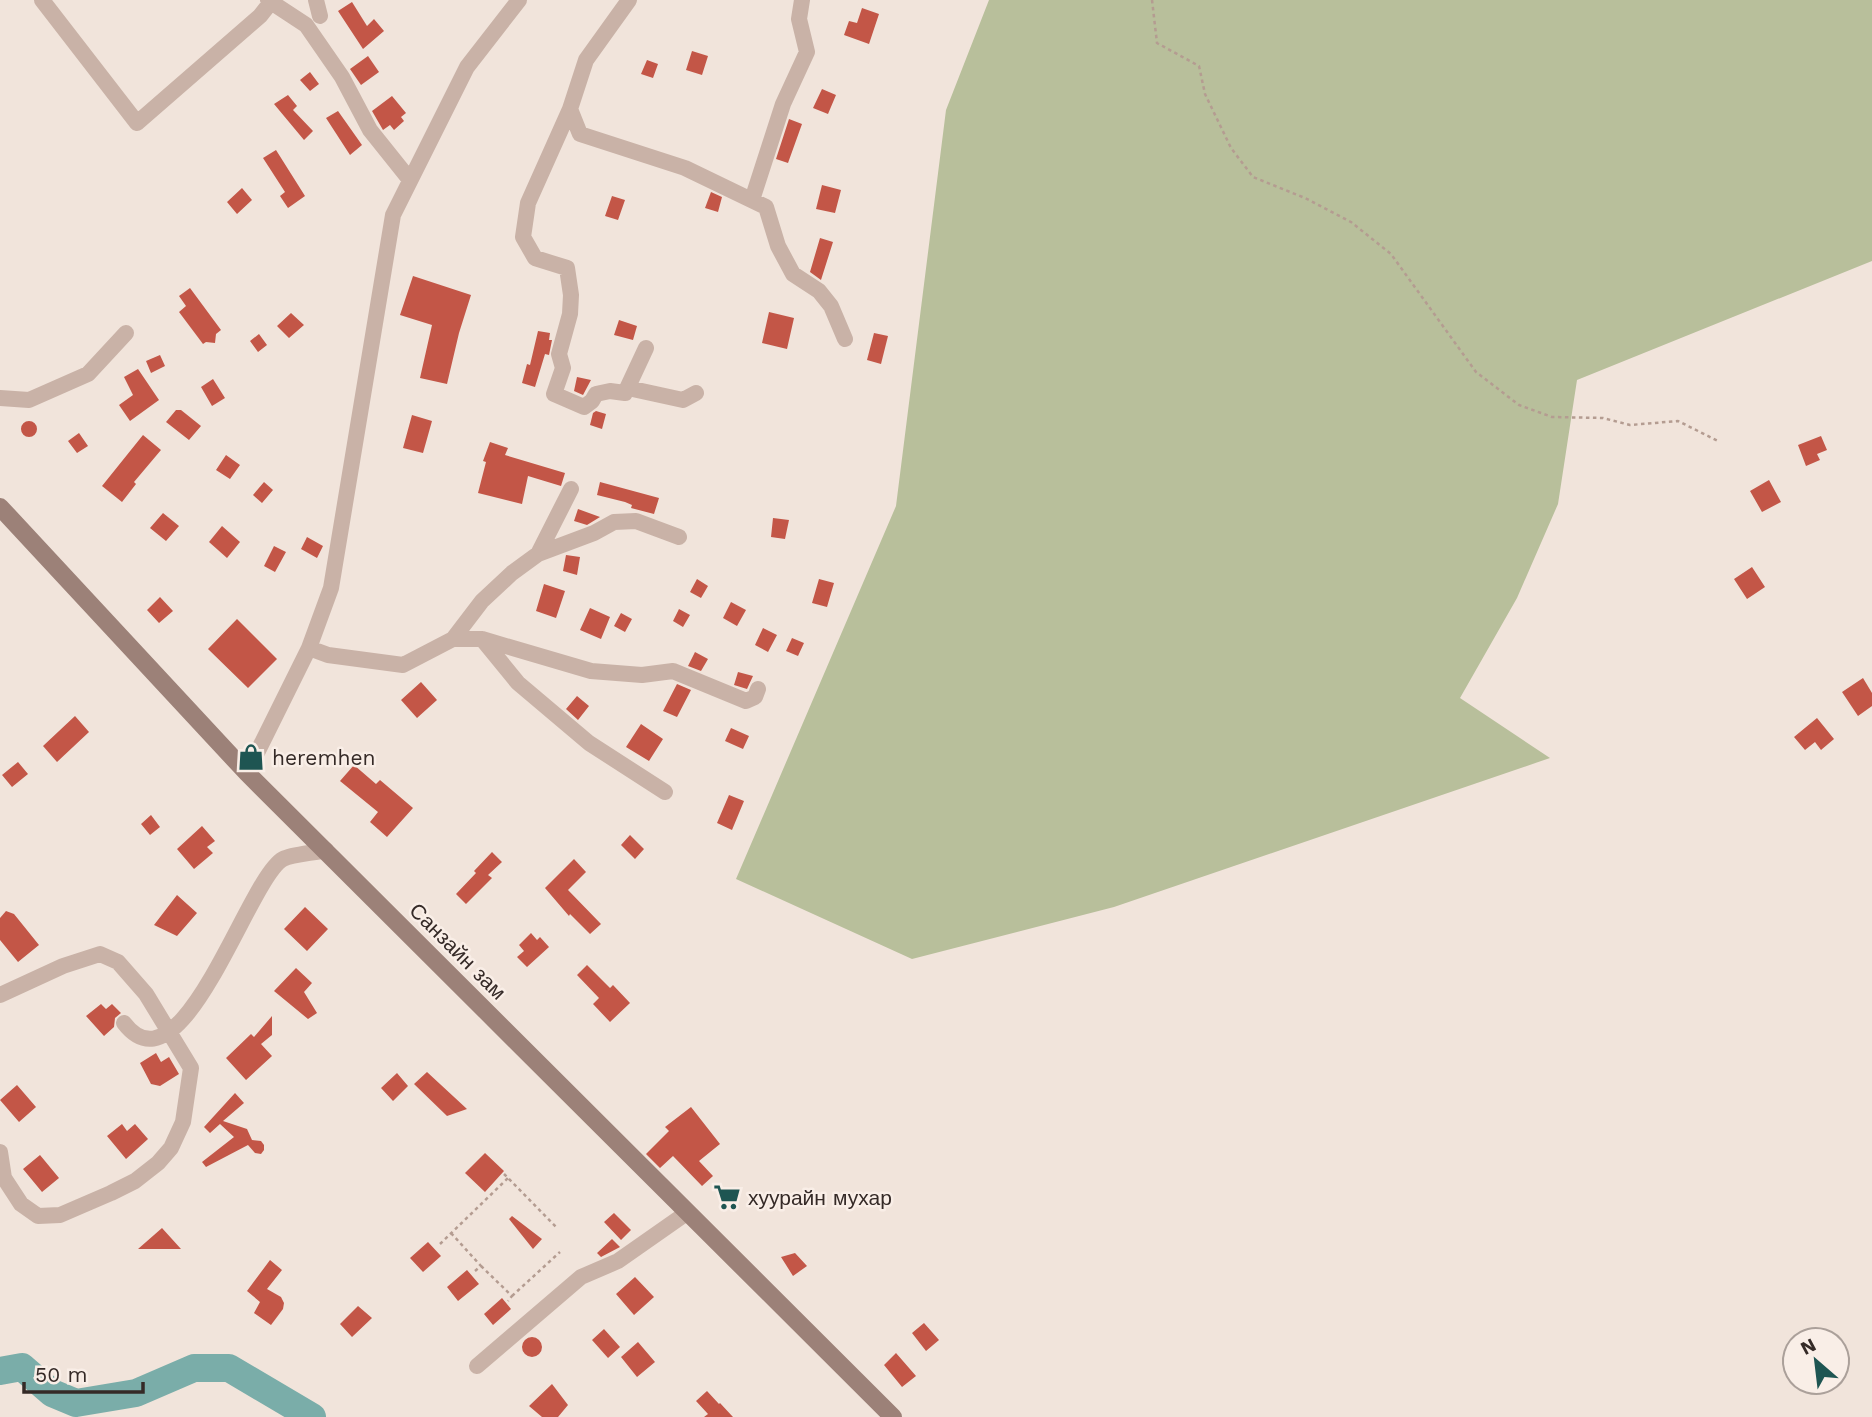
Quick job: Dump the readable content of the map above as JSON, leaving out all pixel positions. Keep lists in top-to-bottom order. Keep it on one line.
{"streets":{"main road":["Санзайн зам"]},"places":{"shop":["heremhen"],"supermarket":["хуурайн мухар"]},"scale_bar":"50 m","north":"top left"}
